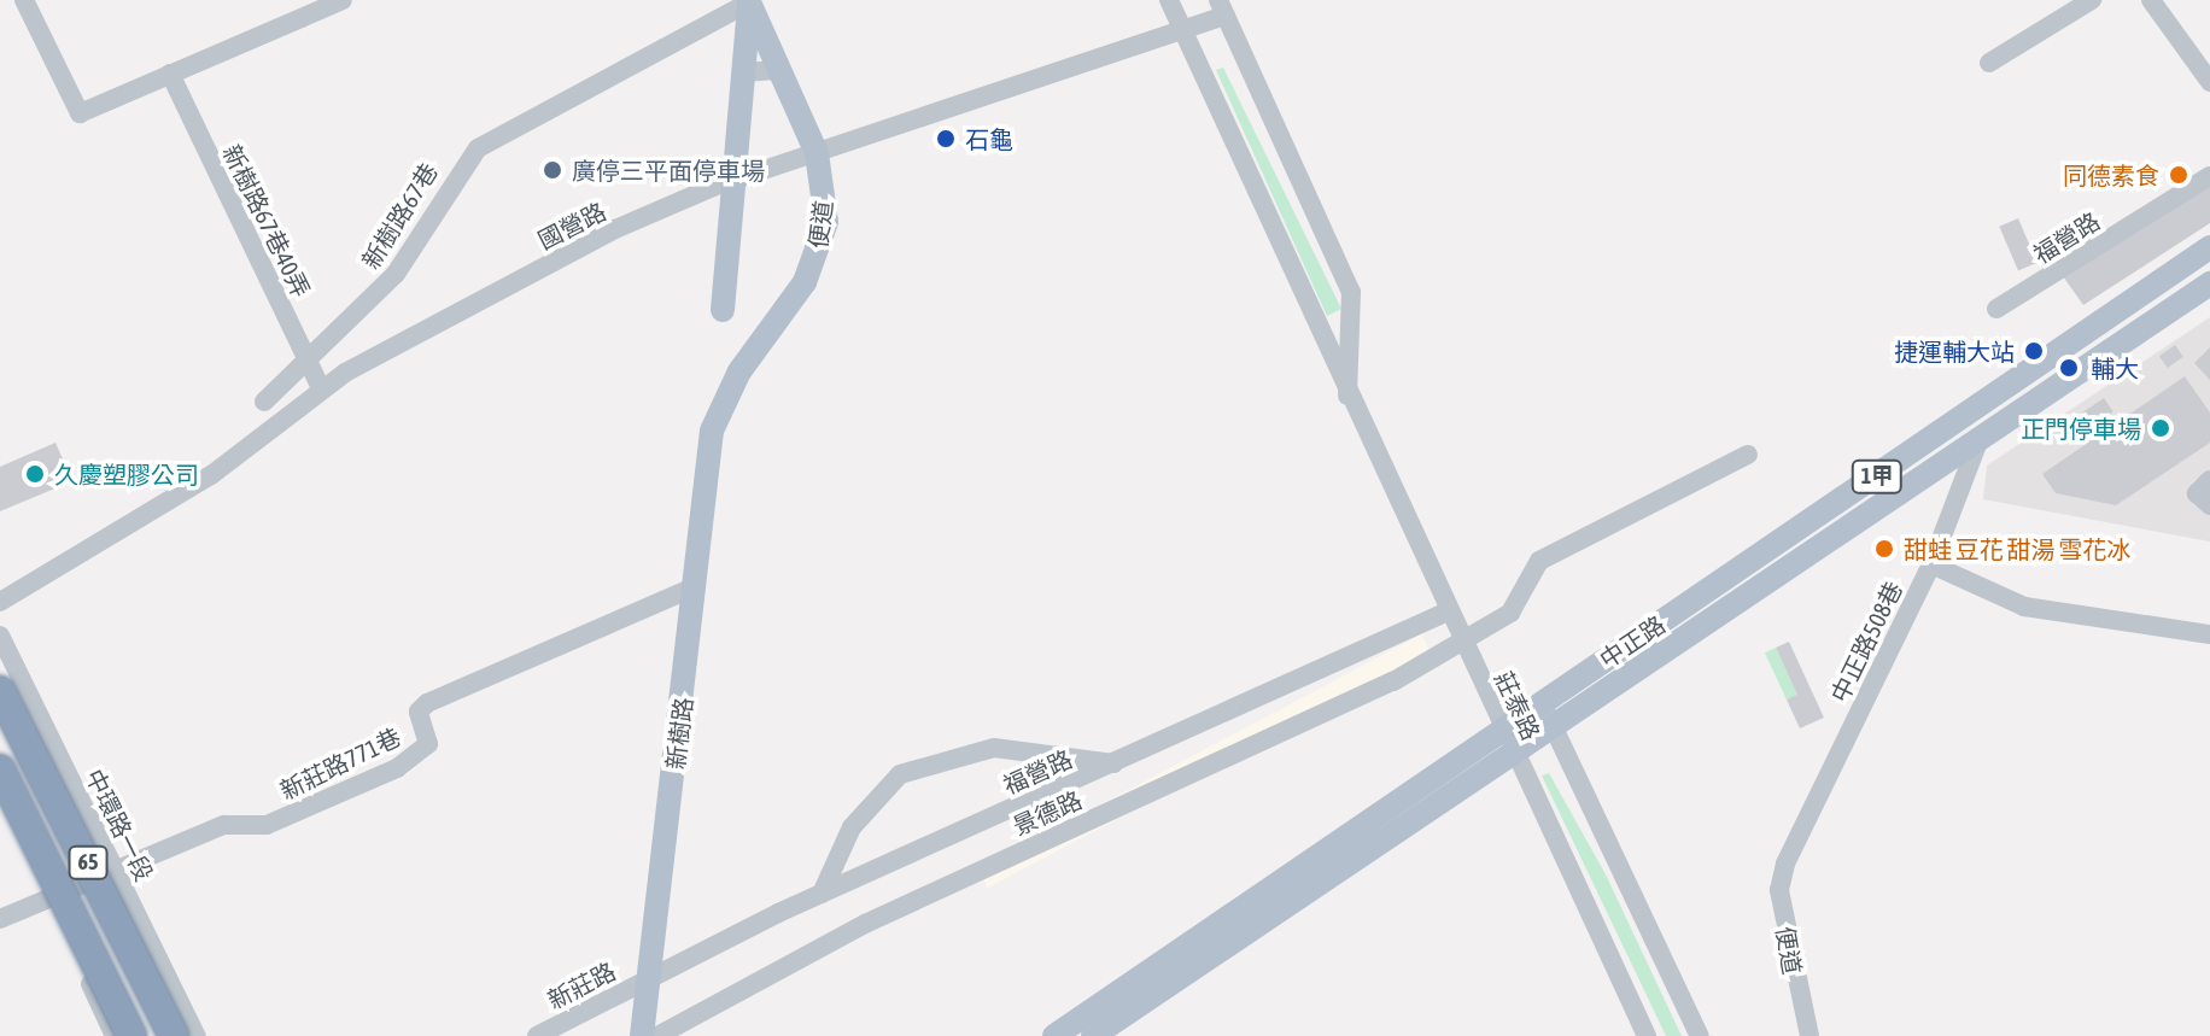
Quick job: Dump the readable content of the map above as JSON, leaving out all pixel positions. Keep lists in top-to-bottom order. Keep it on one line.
{"streets":{"highway":["65"],"main road":["便道","1甲","中正路","新樹路"],"street":["新樹路67巷","新樹路67巷40弄","國營路","福營路","中正路508巷","莊泰路","新莊路771巷","景德路","中環路一段","新莊路"]},"crossings":[["新樹路67巷","新樹路67巷40弄"],["新樹路67巷","便道"],["新樹路67巷40弄","國營路"],["便道","國營路"],["便道","中正路508巷"],["便道","新樹路"],["國營路","莊泰路"],["福營路","莊泰路"],["福營路","新樹路"],["福營路","新莊路"],["中正路","中正路508巷"],["中正路","莊泰路"],["莊泰路","景德路"],["新樹路","新莊路771巷"],["新樹路","新莊路"],["新莊路771巷","中環路一段"]],"places":["石龜","廣停三平面停車場","同德素食","捷運輔大站","輔大","正門停車場","久慶塑膠公司","甜蛙 豆花 甜湯 雪花冰"]}
